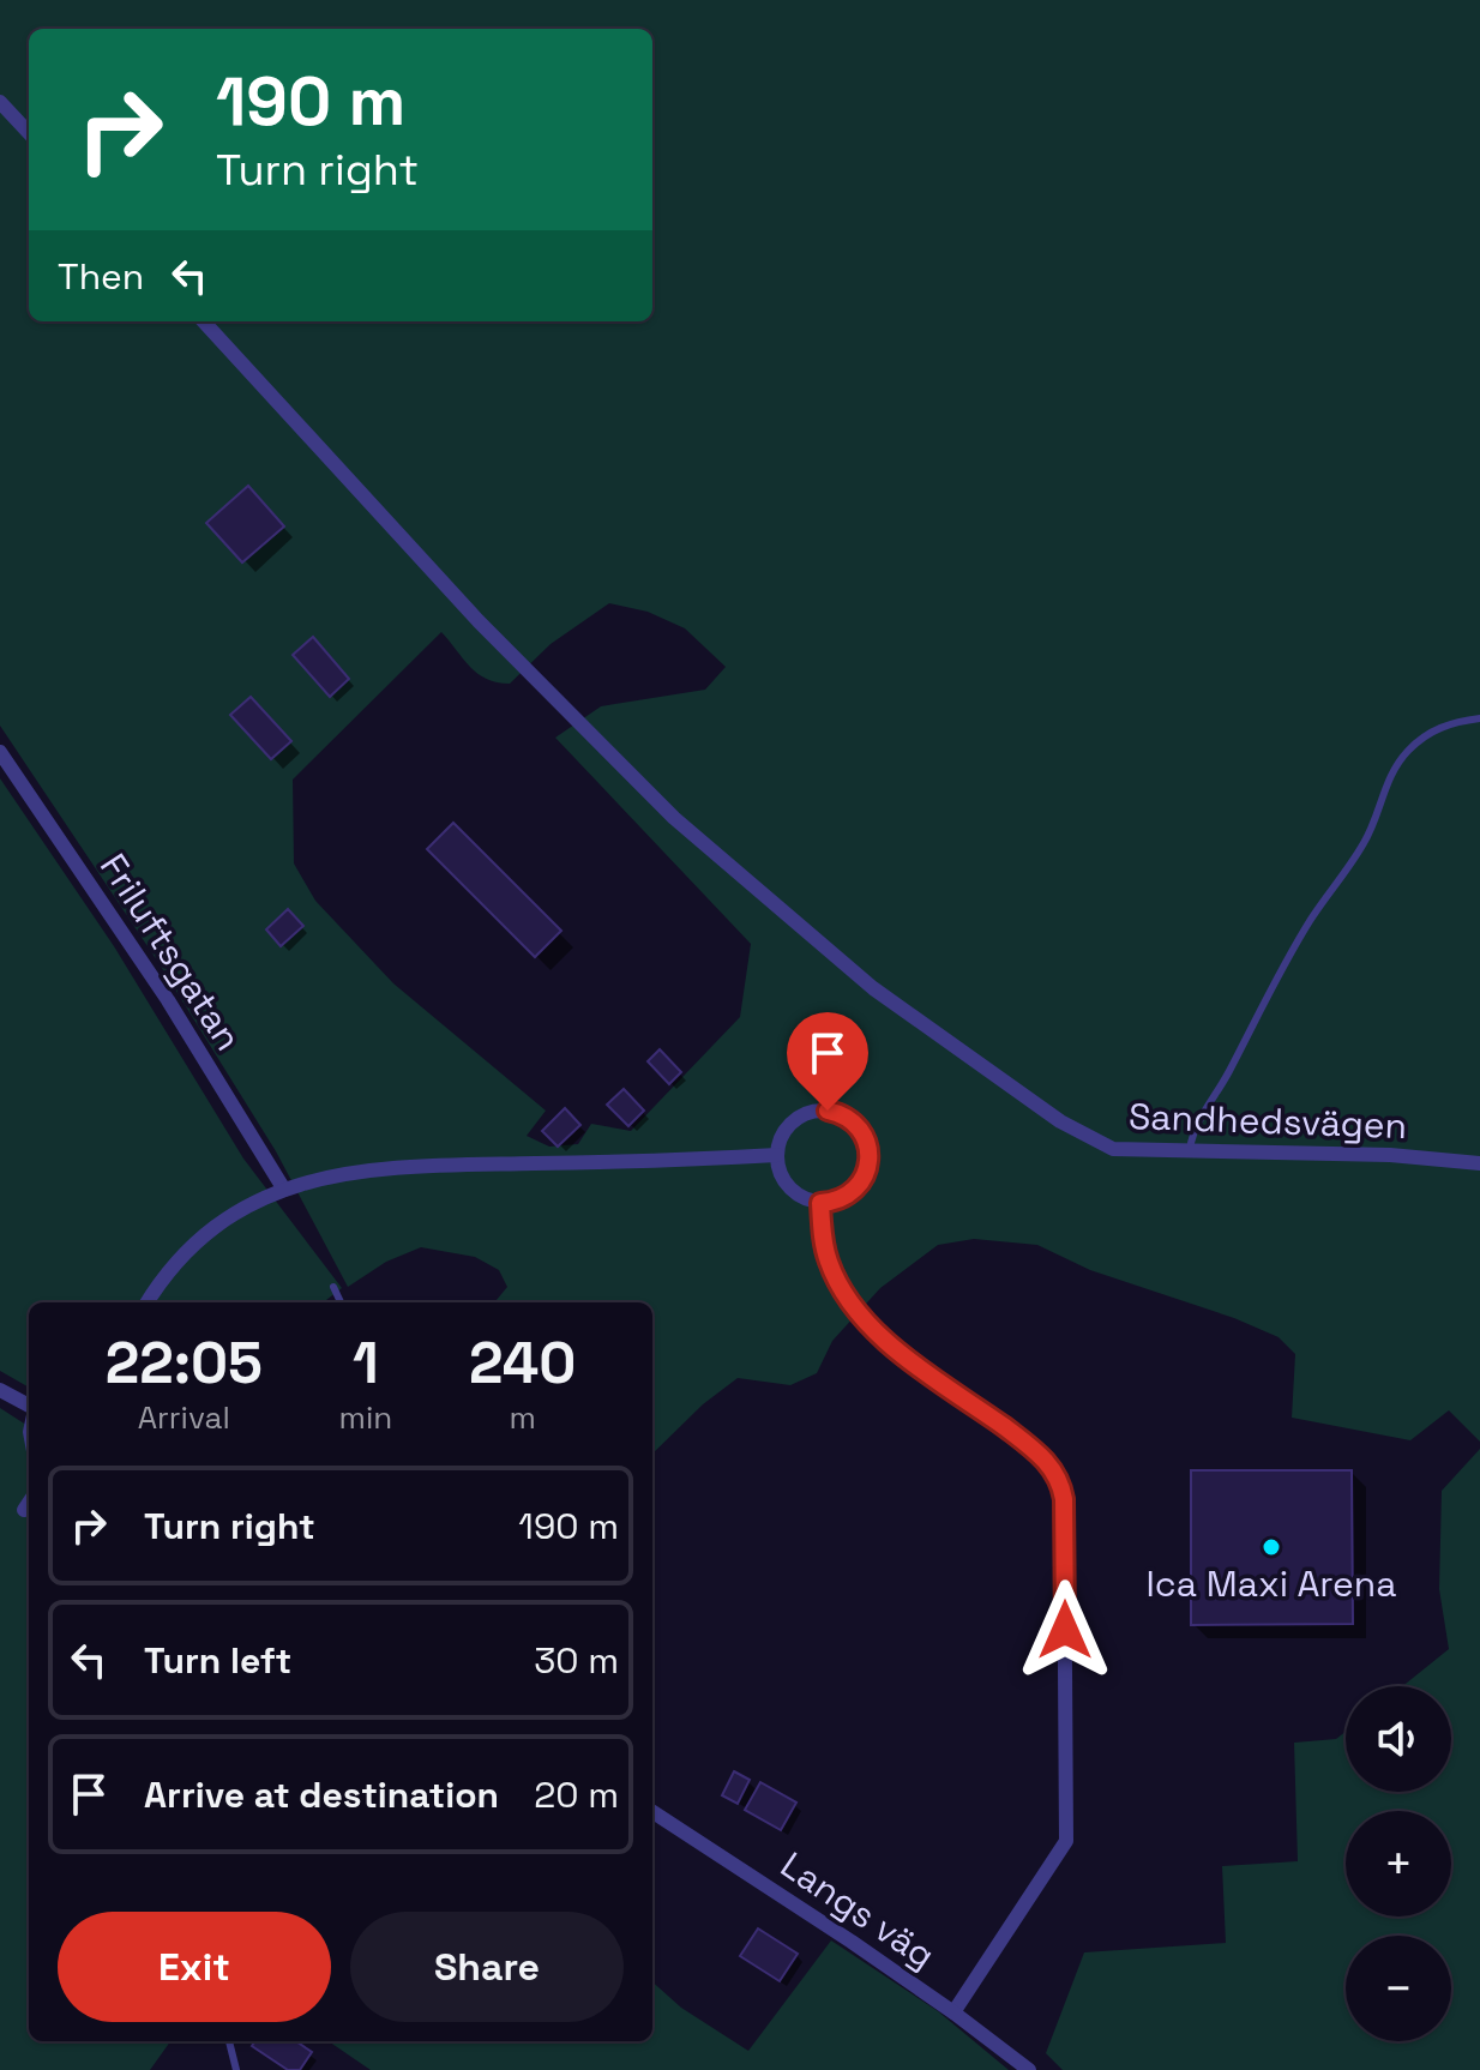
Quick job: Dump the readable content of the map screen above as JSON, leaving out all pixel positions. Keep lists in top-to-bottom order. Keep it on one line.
{"streets":{"street":["Friluftsgatan","Sandhedsvägen","Langs väg"]},"places":["Ica Maxi Arena"],"page":{"turn":["190 m","Turn right"],"then":"Then","eta":["22:05","Arrival","1","min","240","m"],"list":[{"name":"Turn right","value":"190 m"},{"name":"Turn left","value":"30 m"},{"name":"Arrive at destination","value":"20 m"}],"map_buttons":["+","−"],"buttons":["Exit","Share"]}}
